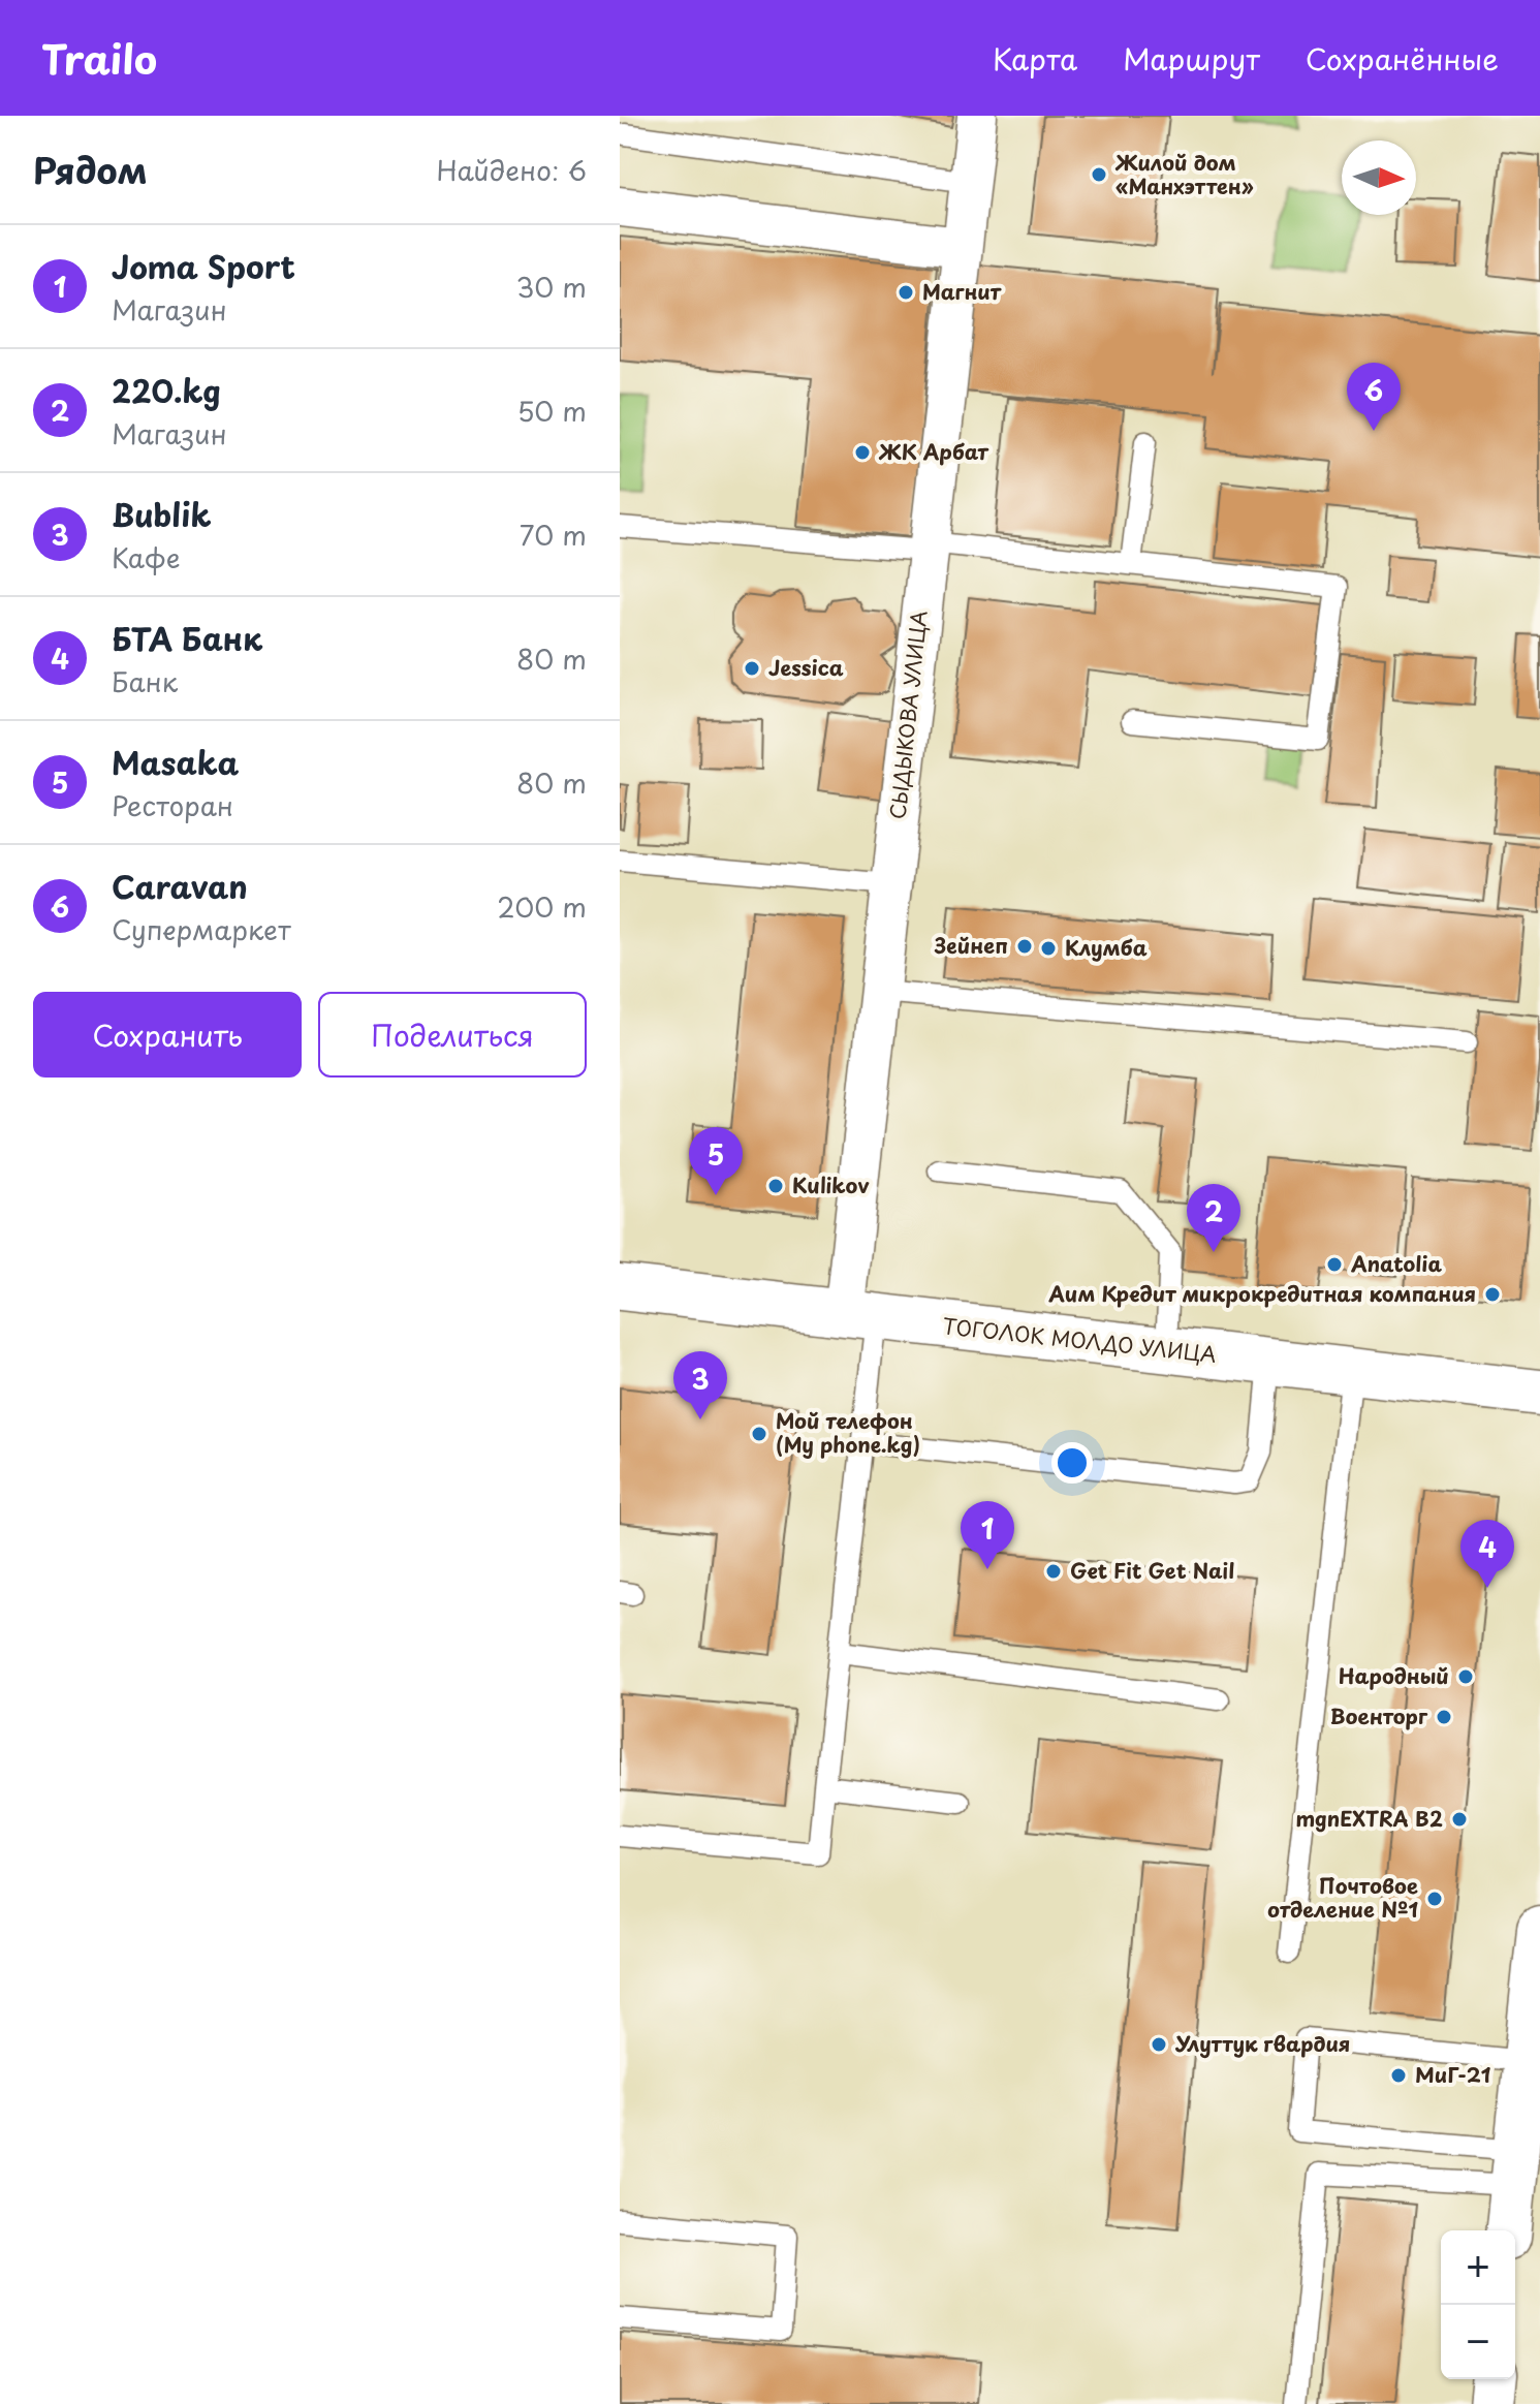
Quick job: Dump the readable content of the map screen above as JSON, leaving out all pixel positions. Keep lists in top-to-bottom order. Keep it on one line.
{"streets":{"main road":["ТОГОЛОК МОЛДО УЛИЦА"],"street":["СЫДЫКОВА УЛИЦА"]},"crossings":[["СЫДЫКОВА УЛИЦА","ТОГОЛОК МОЛДО УЛИЦА"]],"places":["Жилой дом «Манхэттен»","Магнит","ЖК Арбат","Jessica","Зейнеп","Клумба","Kulikov","Anatolia","Аим Кредит микрокредитная компания","Мой телефон (My phone.kg)","Get Fit Get Nail","Народный","Военторг","mgnEXTRA B2","Почтовое отделение №1","Улуттук гвардия","МиГ-21"],"north":"right","page":{"header":"Trailo","nav":["Карта","Маршрут","Сохранённые"],"heading":["Рядом","Найдено: 6"],"list":[{"mark":"1","name":"Joma Sport","note":"Магазин","value":"30 m"},{"mark":"2","name":"220.kg","note":"Магазин","value":"50 m"},{"mark":"3","name":"Bublik","note":"Кафе","value":"70 m"},{"mark":"4","name":"БТА Банк","note":"Банк","value":"80 m"},{"mark":"5","name":"Masaka","note":"Ресторан","value":"80 m"},{"mark":"6","name":"Caravan","note":"Супермаркет","value":"200 m"}],"pins":["6","5","2","3","1","4"],"buttons":["Сохранить","Поделиться"],"map_buttons":["+","−"]}}
